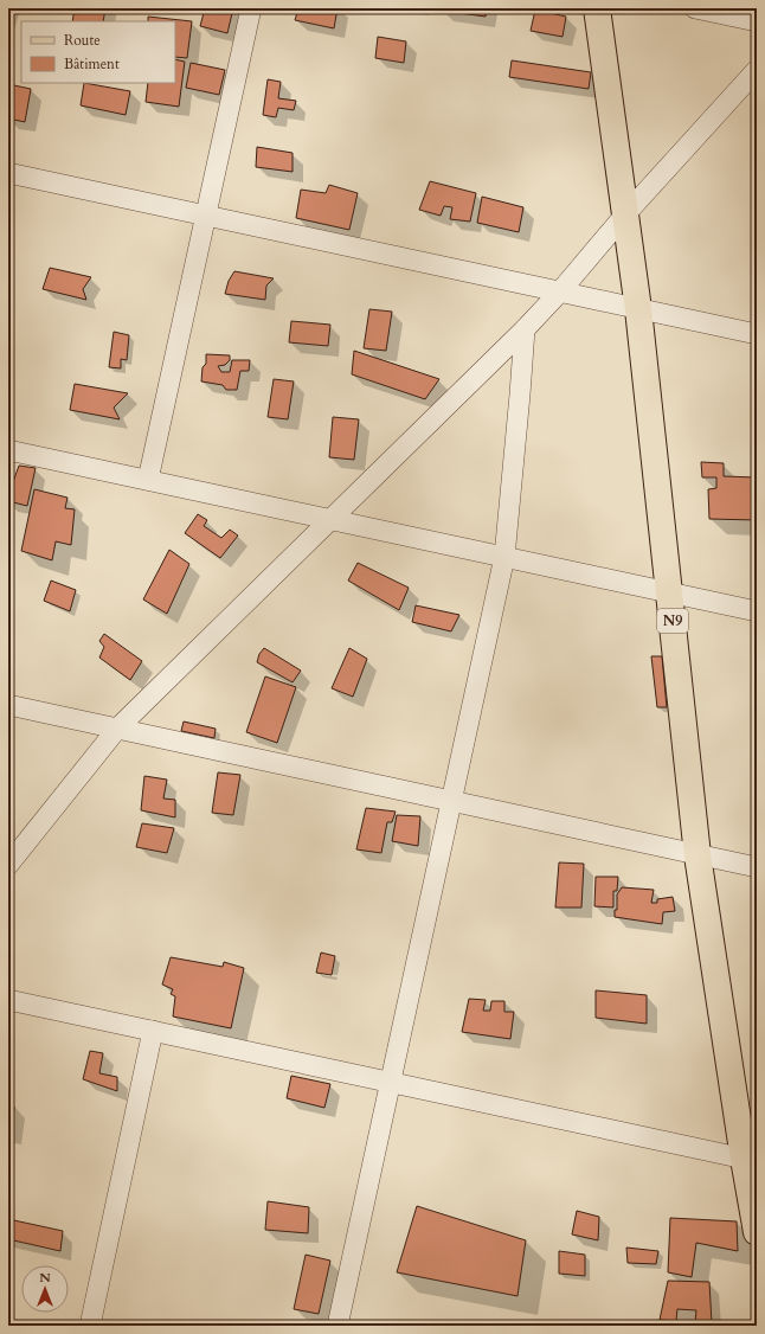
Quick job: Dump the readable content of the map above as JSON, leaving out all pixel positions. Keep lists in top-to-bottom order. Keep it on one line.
{"streets":{"main road":["N9"]},"legend":["Route","Bâtiment"],"north":"top"}
